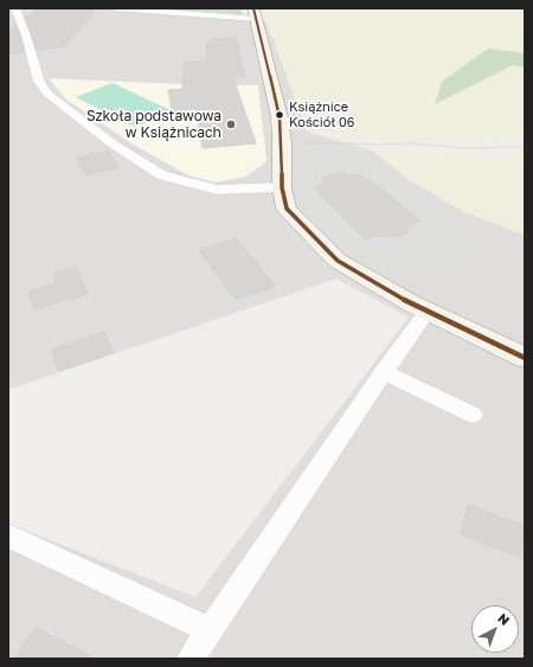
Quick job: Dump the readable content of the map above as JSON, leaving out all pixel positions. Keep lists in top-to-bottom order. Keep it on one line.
{"places":["Książnice Kościół 06","Szkoła podstawowa w Książnicach"],"north":"top right"}
